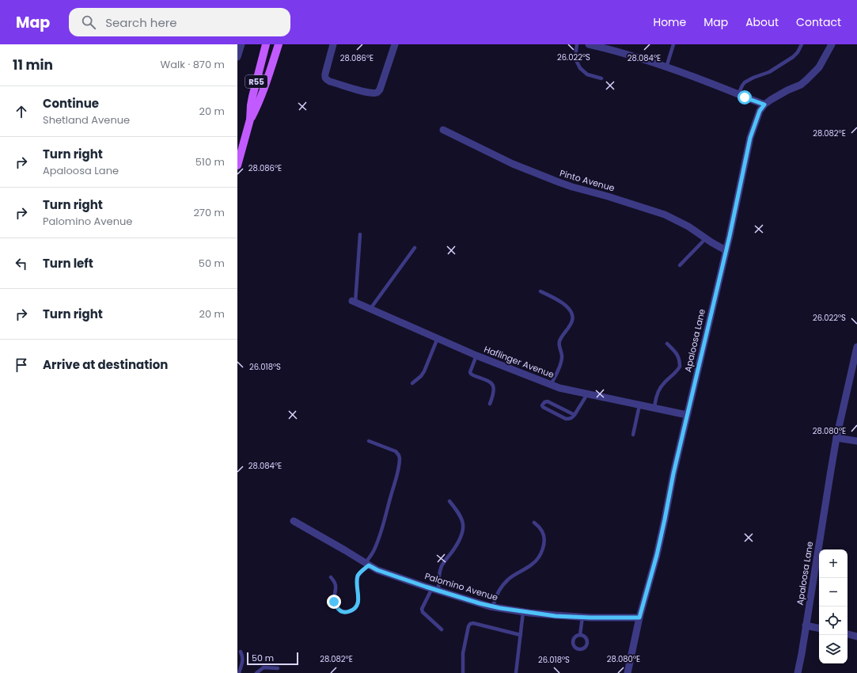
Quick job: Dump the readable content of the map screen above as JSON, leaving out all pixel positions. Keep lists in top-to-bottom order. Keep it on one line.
{"streets":{"main road":["R55"],"street":["Pinto Avenue","Apaloosa Lane","Haflinger Avenue","Palomino Avenue"]},"crossings":[["Pinto Avenue","Apaloosa Lane"],["Apaloosa Lane","Haflinger Avenue"],["Apaloosa Lane","Palomino Avenue"]],"scale_bar":"50 m","page":{"header":"Map","search":"Search here","nav":["Home","Map","About","Contact"],"heading":["11 min","Walk · 870 m"],"list":[["Continue","Shetland Avenue","20 m"],["Turn right","Apaloosa Lane","510 m"],["Turn right","Palomino Avenue","270 m"],["Turn left","50 m"],["Turn right","20 m"],"Arrive at destination"],"map_buttons":["+","−"],"scale":"50 m"},"coordinates":["26.022°S","28.086°E","28.084°E","28.082°E","26.018°S","28.080°E"]}
